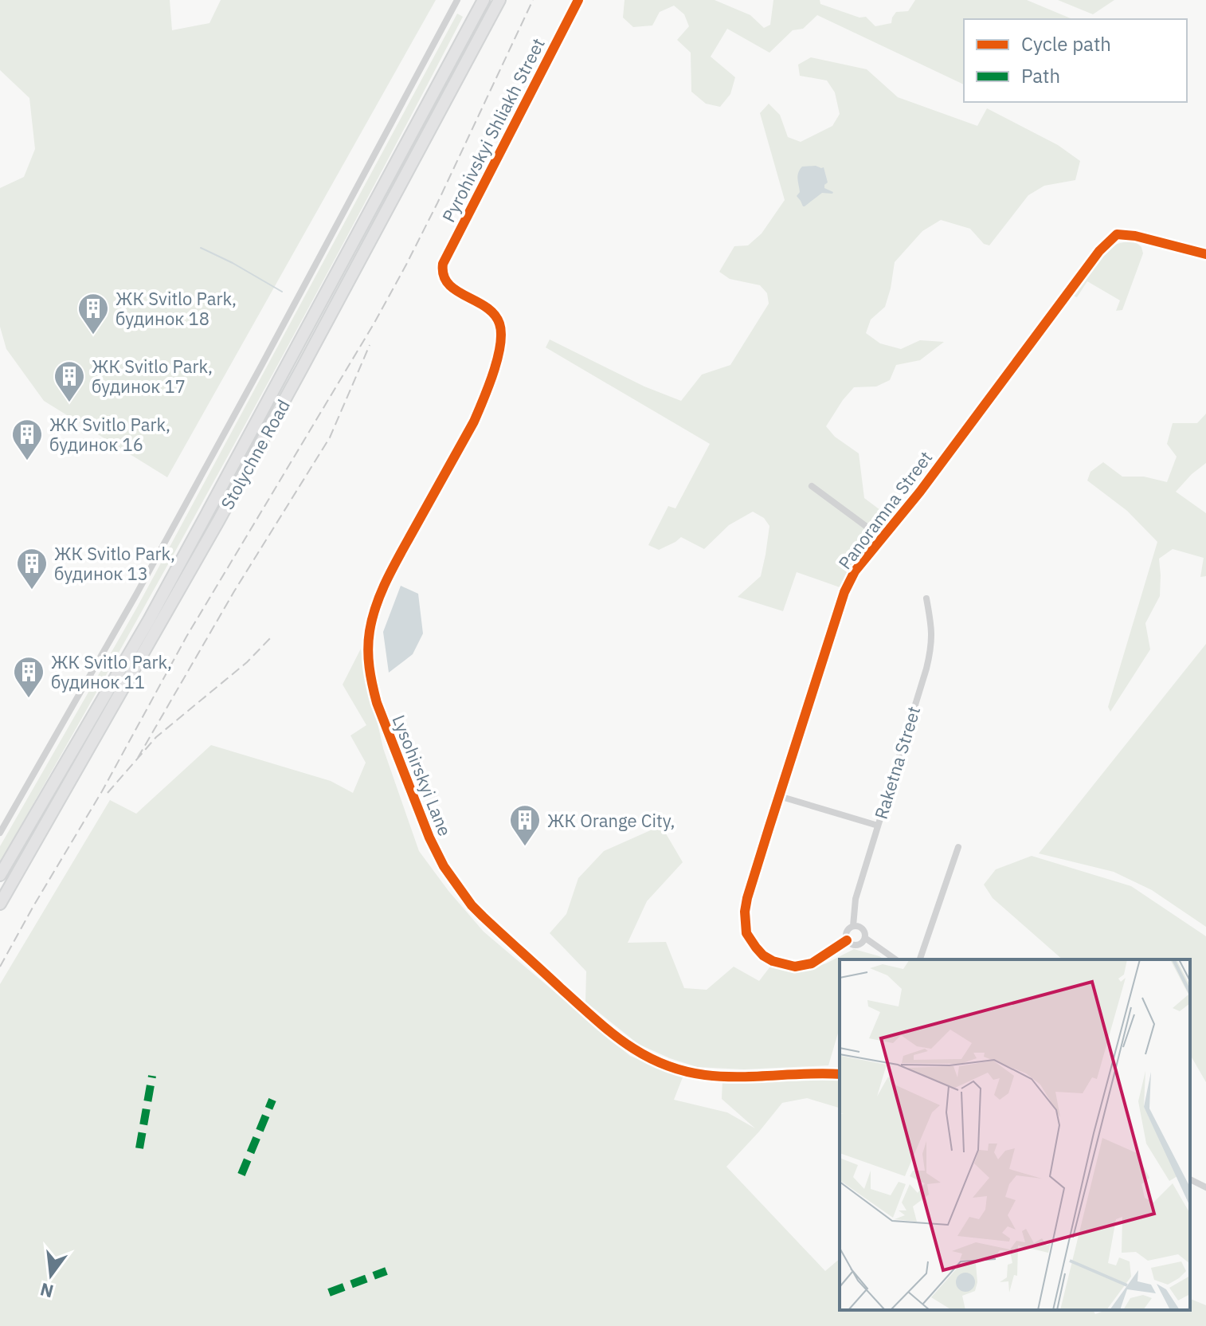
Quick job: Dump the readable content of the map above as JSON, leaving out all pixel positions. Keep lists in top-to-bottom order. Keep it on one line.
{"streets":{"highway":["Stolychne Road"],"street":["Pyrohivskyi Shliakh Street","Panoramna Street","Raketna Street","Lysohirskyi Lane"]},"crossings":[["Pyrohivskyi Shliakh Street","Lysohirskyi Lane"],["Panoramna Street","Raketna Street"]],"places":{"building":["ЖК Svitlo Park, будинок 18","ЖК Svitlo Park, будинок 17","ЖК Svitlo Park, будинок 16","ЖК Svitlo Park, будинок 13","ЖК Svitlo Park, будинок 11","ЖК Orange City,"]},"legend":["Cycle path","Path"],"north":"bottom"}
